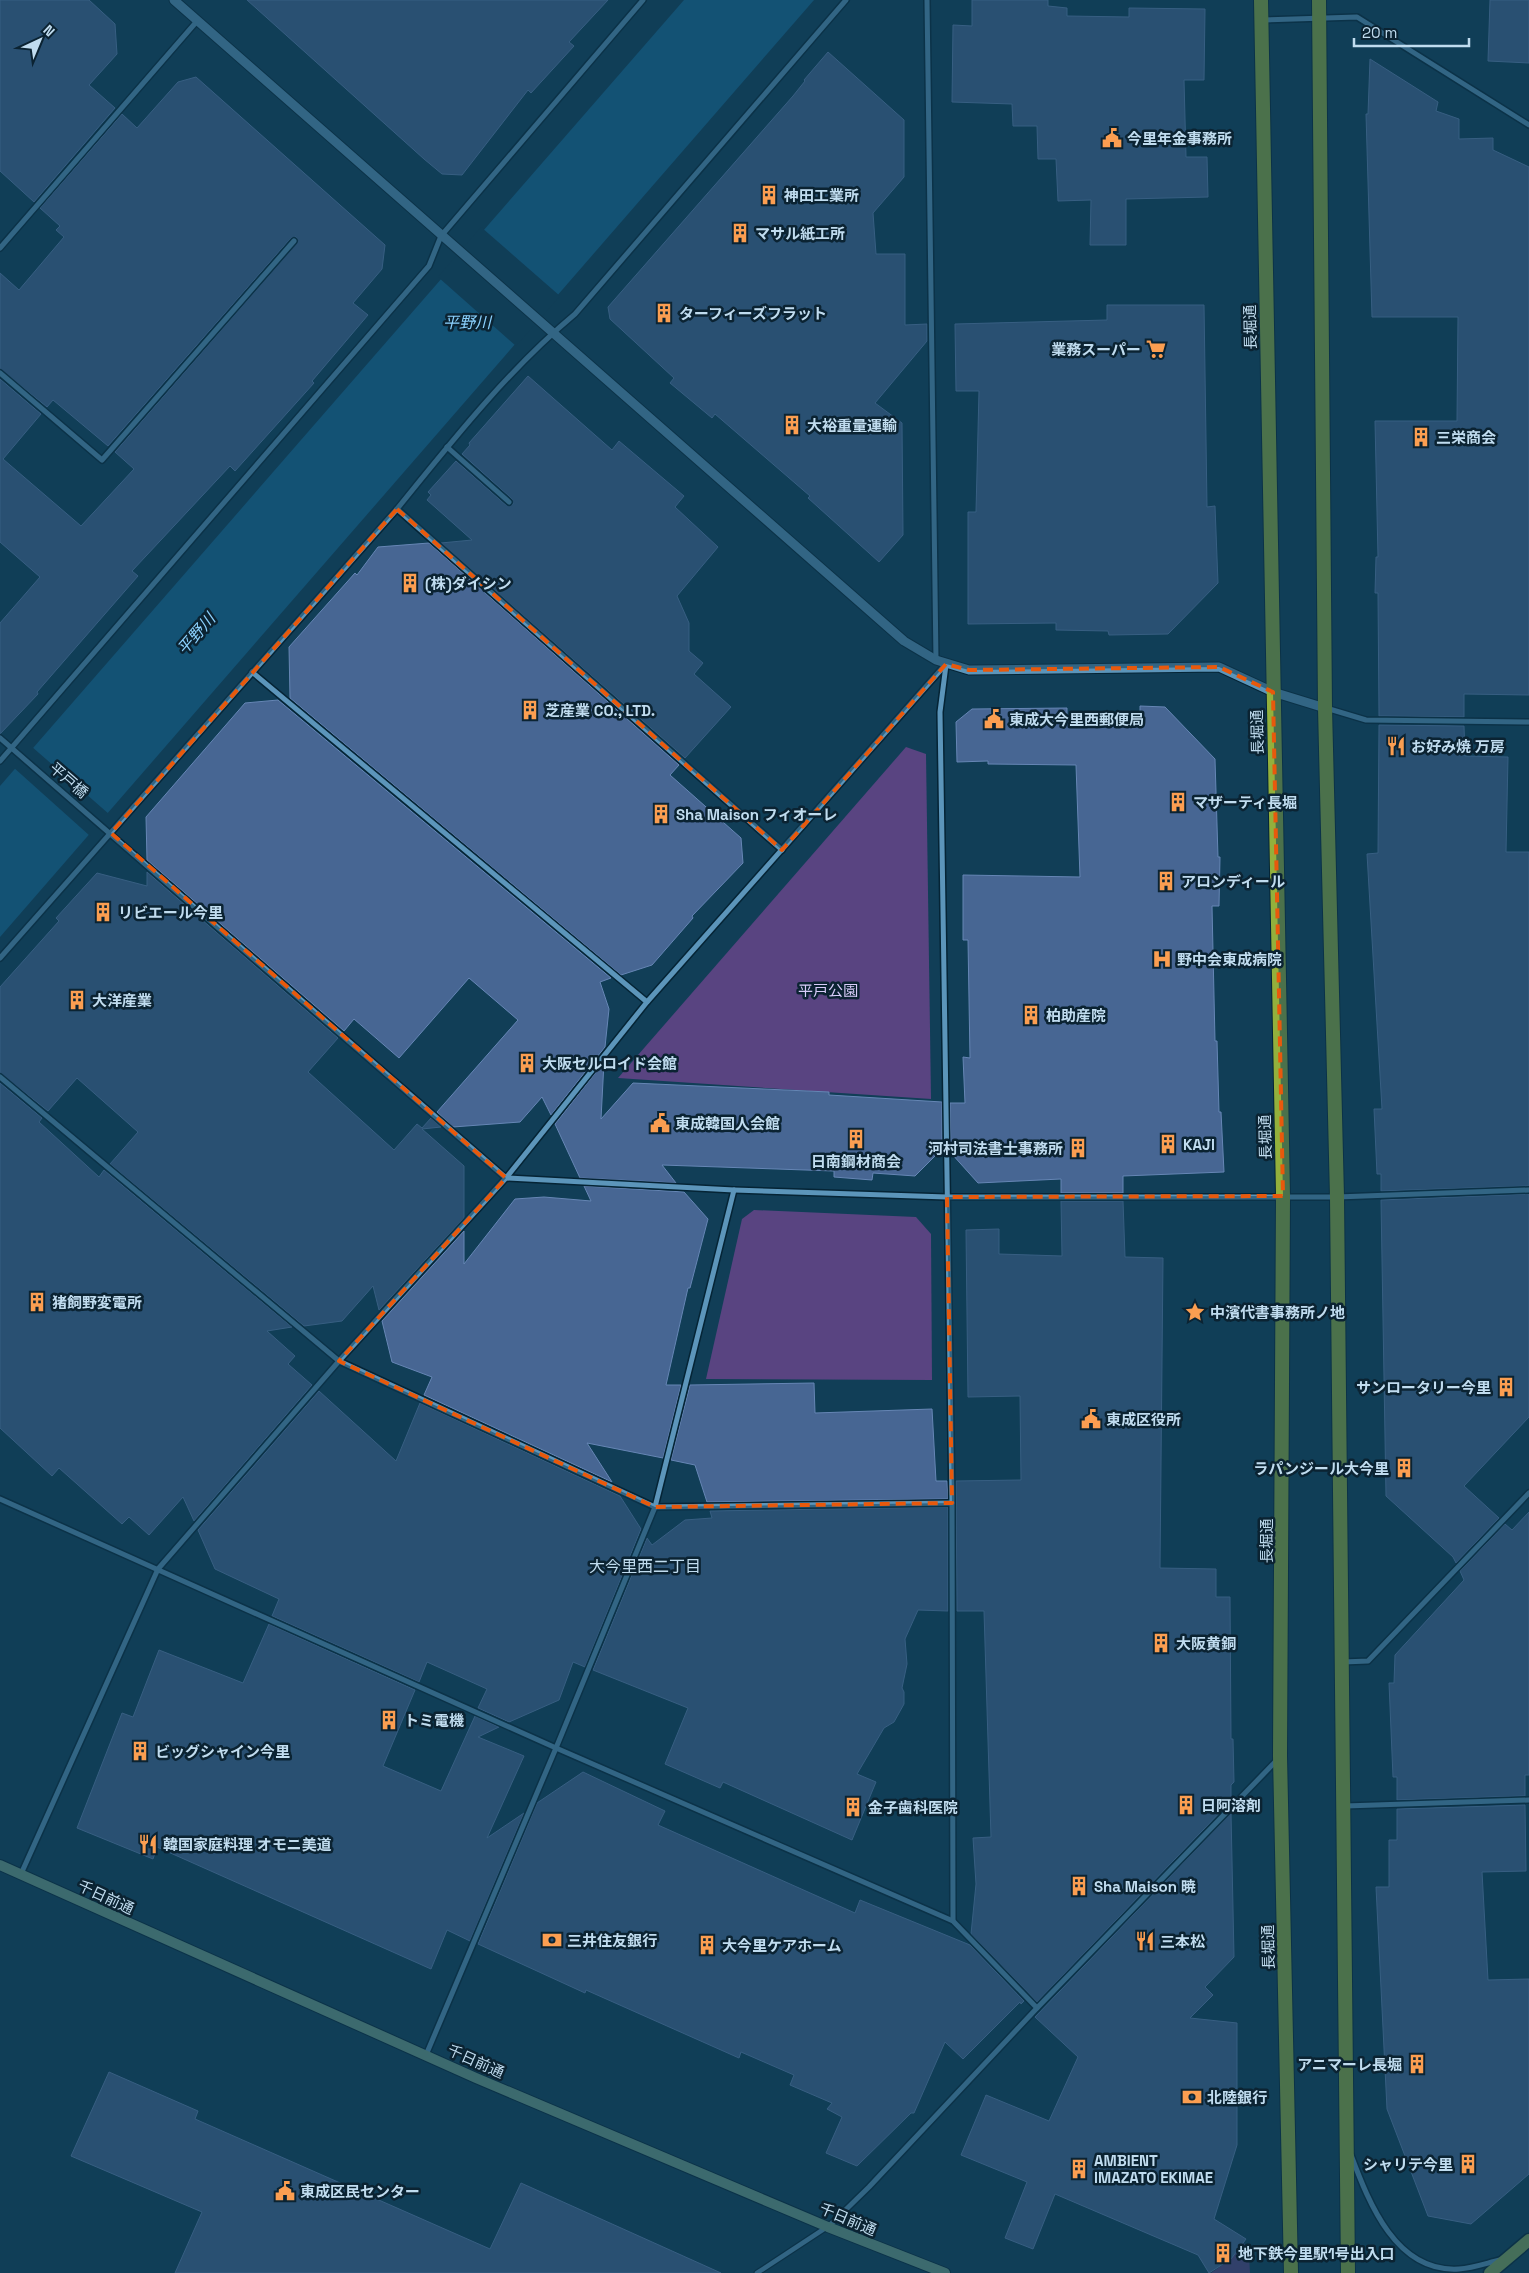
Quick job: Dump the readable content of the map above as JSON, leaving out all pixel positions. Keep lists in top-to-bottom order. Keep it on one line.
{"streets":{"highway":["長堀通"],"main road":["千日前通"],"street":["平戸橋"]},"districts":["大今里西二丁目"],"water":["平野川"],"parks":["平戸公園"],"places":{"public building":["今里年金事務所","東成大今里西郵便局","東成韓国人会館","東成区役所","東成区民センター"],"building":["神田工業所","マサル紙工所","ターフィーズフラット","大裕重量運輸","三栄商会","(株)ダイシン","芝産業 CO., LTD.","マザーティ長堀","Sha Maison フィオーレ","アロンディール","リビエール今里","大洋産業","柏助産院","大阪セルロイド会館","日南鋼材商会","KAJI","河村司法書士事務所","猪飼野変電所","サンロータリー今里","ラパンジール大今里","大阪黄銅","トミ電機","ビッグシャイン今里","日阿溶剤","金子歯科医院","Sha Maison 暁","大今里ケアホーム","アニマーレ長堀","シャリテ今里","AMBIENT IMAZATO EKIMAE","地下鉄今里駅1号出入口"],"supermarket":["業務スーパー"],"restaurant":["お好み焼 万房","韓国家庭料理 オモニ美道","三本松"],"hospital":["野中会東成病院"],"place":["中濱代書事務所ノ地"],"bank":["三井住友銀行","北陸銀行"]},"scale_bar":"20 m","north":"top right"}
